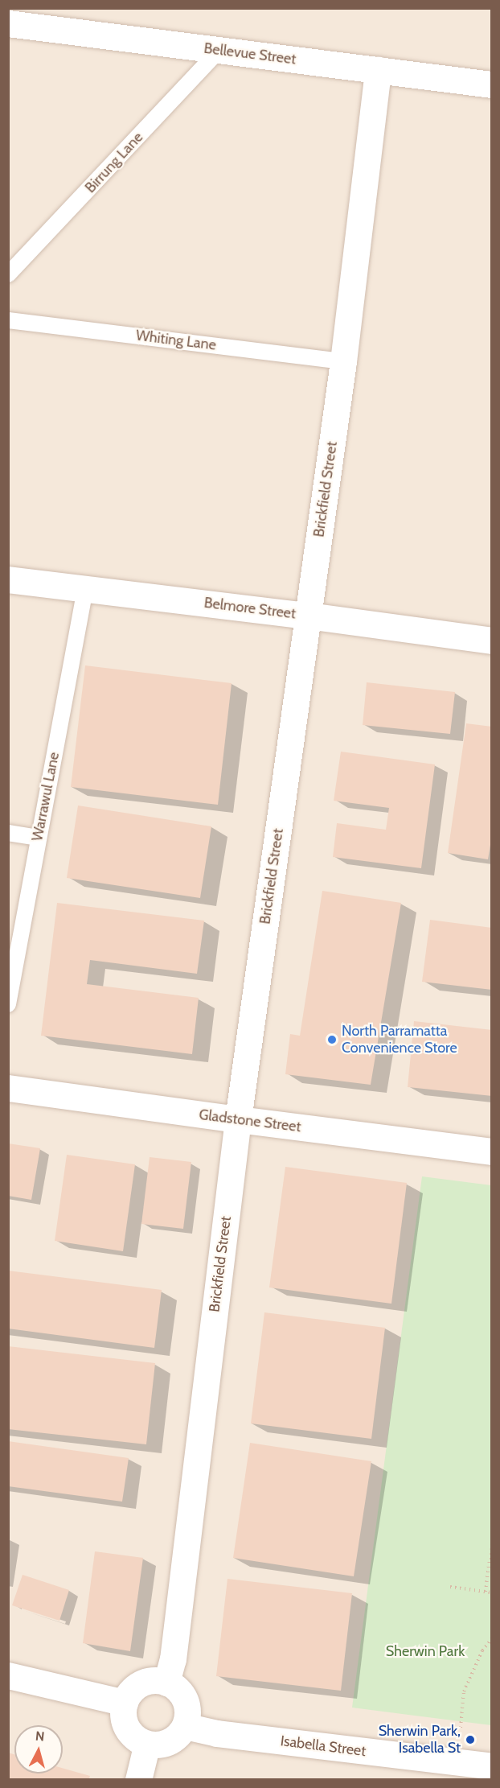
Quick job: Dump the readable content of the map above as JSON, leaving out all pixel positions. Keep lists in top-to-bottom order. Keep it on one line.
{"streets":{"street":["Bellevue Street","Brickfield Street","Belmore Street","Gladstone Street","Isabella Street"],"lane":["Birrung Lane","Whiting Lane","Warrawul Lane"]},"crossings":[["Bellevue Street","Birrung Lane"],["Bellevue Street","Brickfield Street"],["Whiting Lane","Brickfield Street"],["Brickfield Street","Belmore Street"],["Brickfield Street","Gladstone Street"],["Brickfield Street","Isabella Street"],["Belmore Street","Warrawul Lane"]],"parks":["Sherwin Park"],"places":["North Parramatta Convenience Store","Sherwin Park, Isabella St"],"north":"top"}
